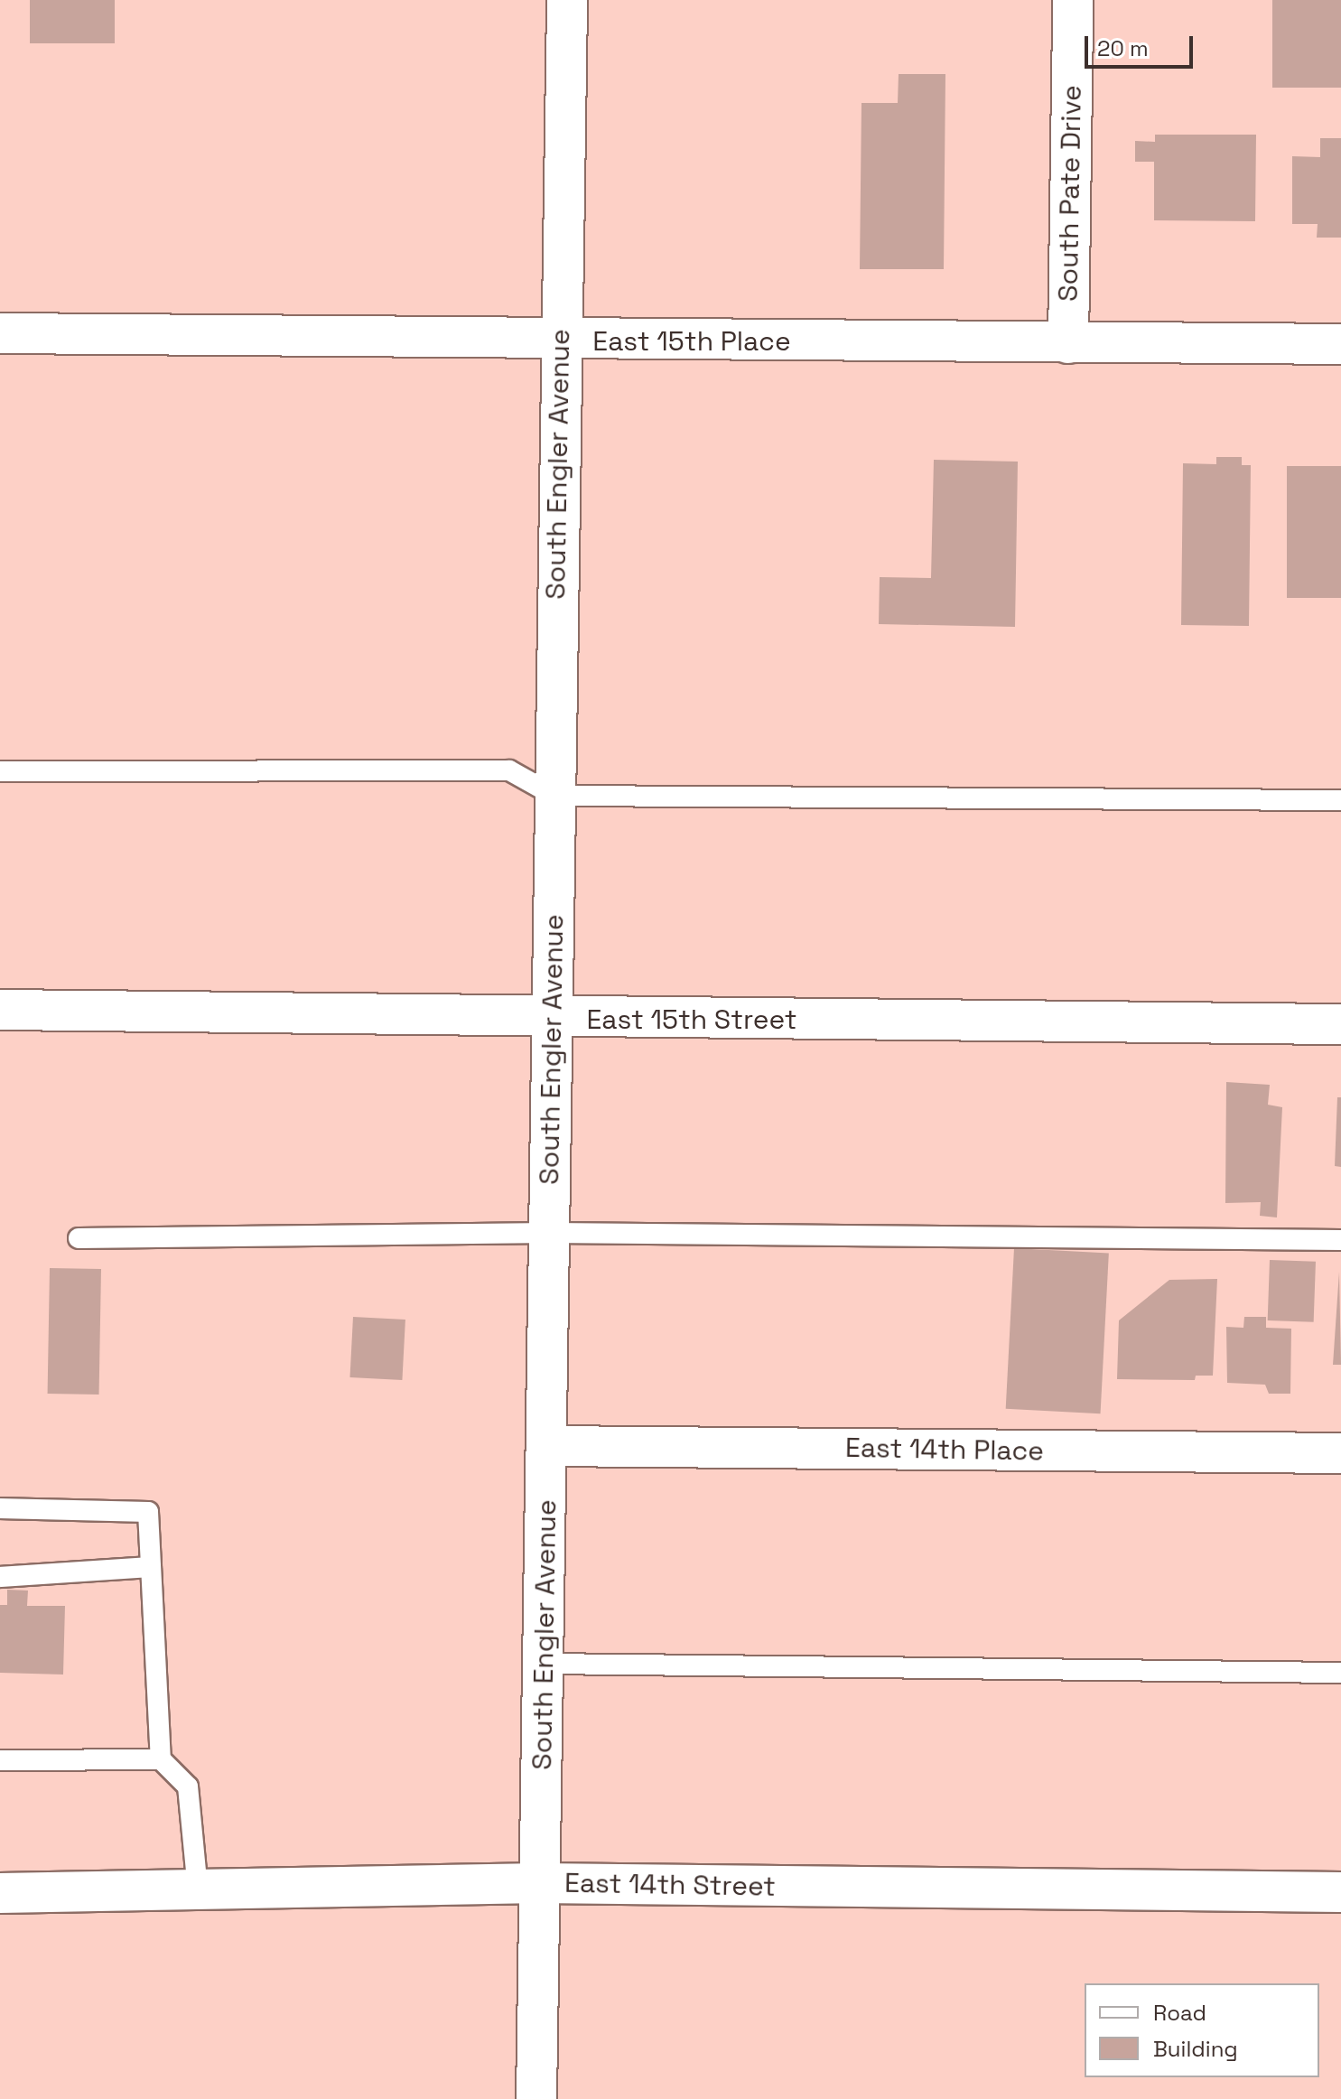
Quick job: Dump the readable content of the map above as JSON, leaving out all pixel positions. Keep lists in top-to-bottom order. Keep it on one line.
{"streets":{"street":["South Pate Drive","East 15th Place","South Engler Avenue","East 15th Street","East 14th Place","East 14th Street"]},"crossings":[["South Pate Drive","East 15th Place"],["East 15th Place","South Engler Avenue"],["South Engler Avenue","East 15th Street"],["South Engler Avenue","East 14th Place"],["South Engler Avenue","East 14th Street"]],"legend":["Road","Building"],"scale_bar":"20 m"}
